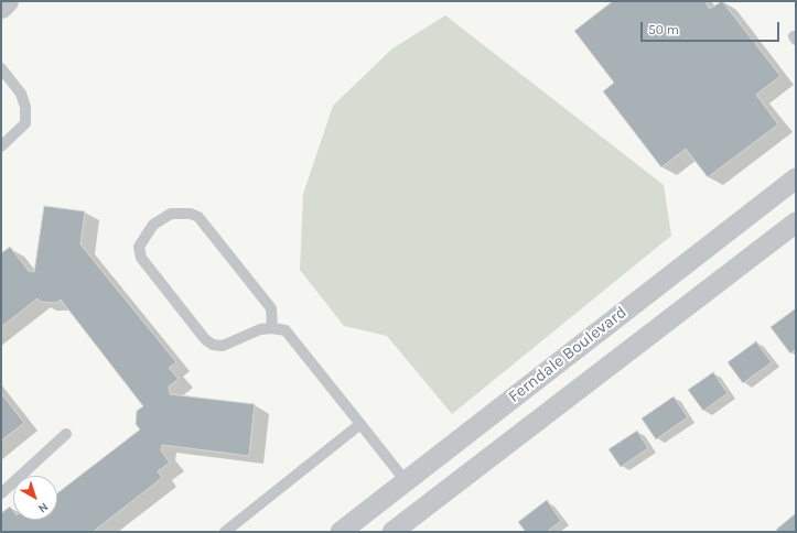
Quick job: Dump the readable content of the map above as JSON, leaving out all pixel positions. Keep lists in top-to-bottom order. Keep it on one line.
{"streets":{"street":["Ferndale Boulevard"]},"scale_bar":"50 m","north":"bottom right"}
